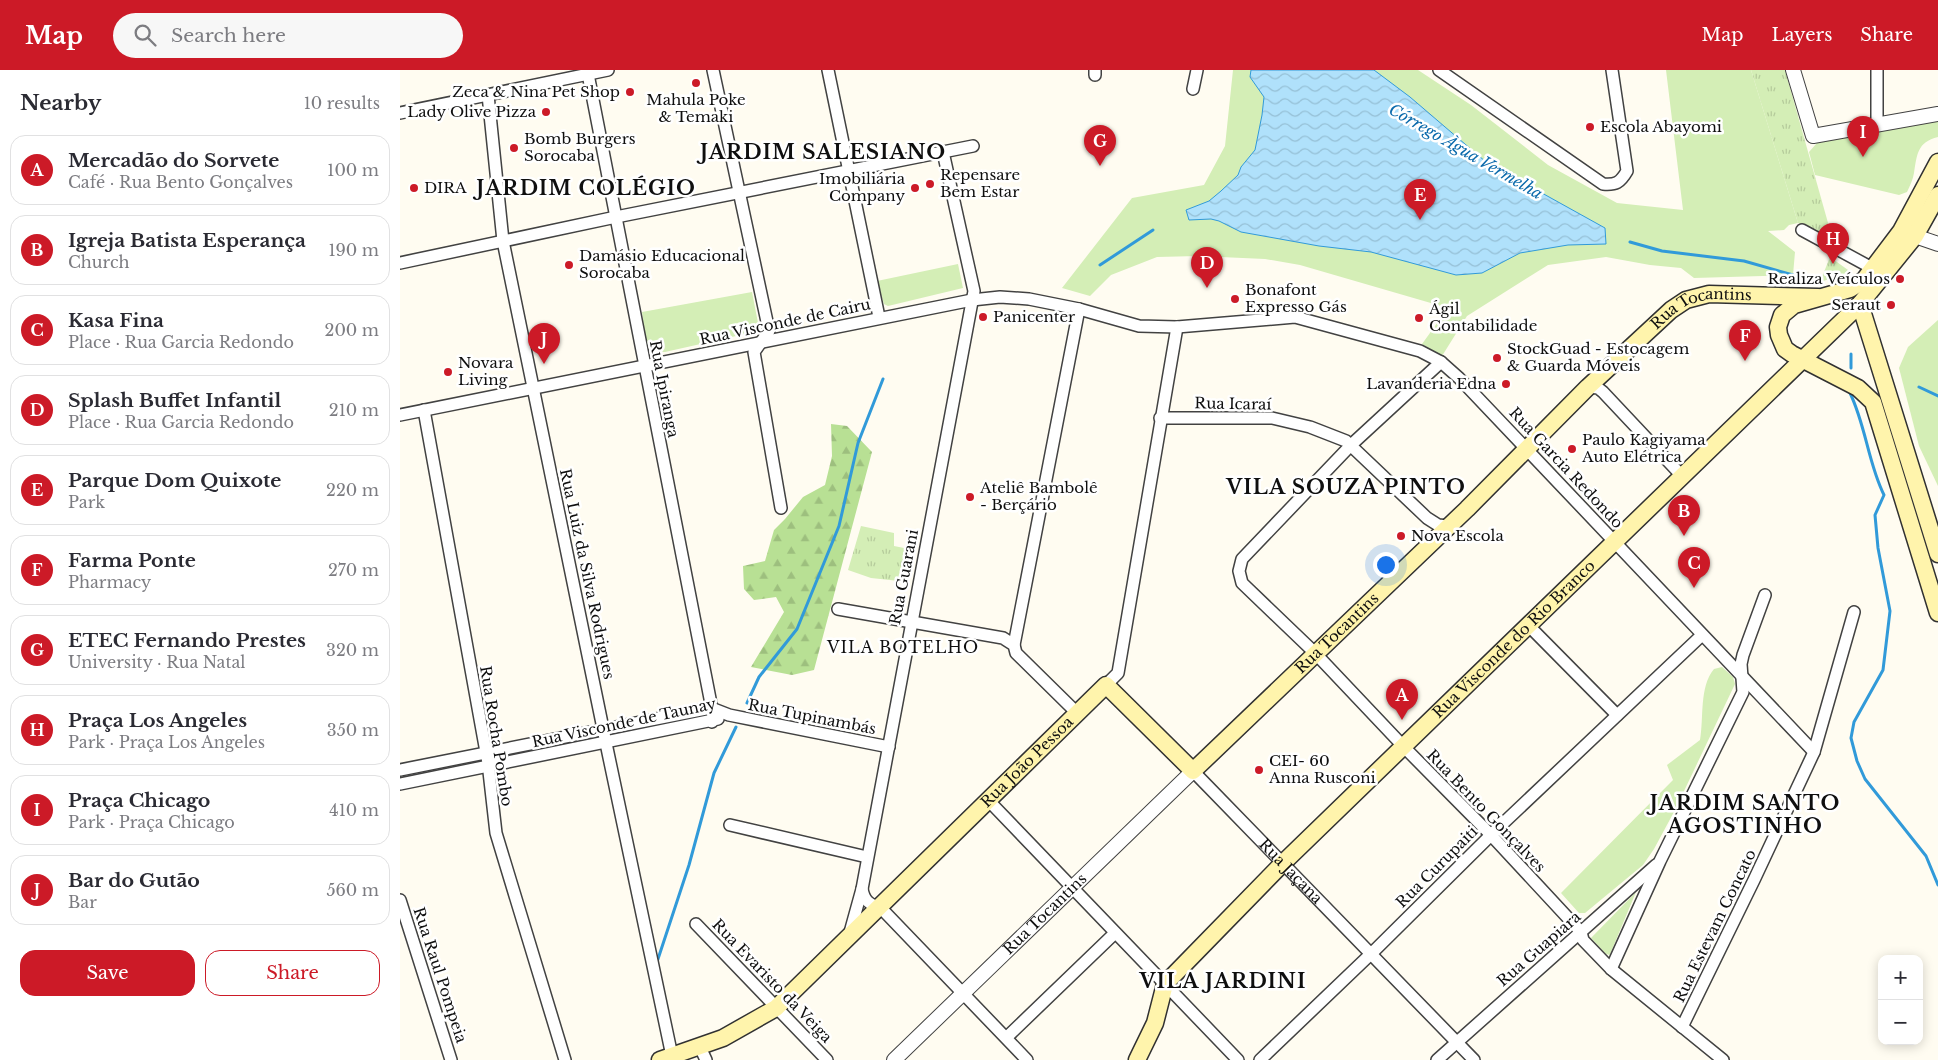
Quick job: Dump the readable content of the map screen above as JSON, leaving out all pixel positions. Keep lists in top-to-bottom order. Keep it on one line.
{"streets":{"main road":["Rua Tocantins","Rua Visconde do Rio Branco","Rua João Pessoa","Rua Jaçana"],"street":["Rua Visconde de Cairu","Rua Ipiranga","Rua Icaraí","Rua Garcia Redondo","Rua Luiz da Silva Rodrigues","Rua Guarani","Rua Tupinambás","Rua Visconde de Taunay","Rua Rocha Pombo","Rua Bento Gonçalves","Rua Curupaiti","Rua Estevam Concato","Rua Guapiara","Rua Raul Pompeia","Rua Evaristo da Veiga"]},"crossings":[["Rua Tocantins","Rua Icaraí"],["Rua Tocantins","Rua Garcia Redondo"],["Rua Tocantins","Rua Bento Gonçalves"],["Rua Tocantins","Rua Jaçana"],["Rua Visconde de Cairu","Rua Ipiranga"],["Rua Visconde de Cairu","Rua Garcia Redondo"],["Rua Visconde de Cairu","Rua Luiz da Silva Rodrigues"],["Rua Visconde de Cairu","Rua Guarani"],["Rua Visconde de Cairu","Rua Rocha Pombo"],["Rua Visconde de Cairu","Rua João Pessoa"],["Rua Ipiranga","Rua Visconde de Taunay"],["Rua Icaraí","Rua João Pessoa"],["Rua Icaraí","Rua Bento Gonçalves"],["Rua Garcia Redondo","Rua Visconde do Rio Branco"],["Rua Garcia Redondo","Rua João Pessoa"],["Rua Garcia Redondo","Rua Curupaiti"],["Rua Garcia Redondo","Rua Estevam Concato"],["Rua Luiz da Silva Rodrigues","Rua Visconde de Taunay"],["Rua Luiz da Silva Rodrigues","Rua João Pessoa"],["Rua Guarani","Rua Tupinambás"],["Rua Guarani","Rua João Pessoa"],["Rua Visconde do Rio Branco","Rua Bento Gonçalves"],["Rua Visconde do Rio Branco","Rua Jaçana"],["Rua Tupinambás","Rua Visconde de Taunay"],["Rua Visconde de Taunay","Rua Rocha Pombo"],["Rua João Pessoa","Rua Jaçana"],["Rua João Pessoa","Rua Evaristo da Veiga"],["Rua Bento Gonçalves","Rua Curupaiti"],["Rua Bento Gonçalves","Rua Estevam Concato"],["Rua Bento Gonçalves","Rua Guapiara"],["Rua Curupaiti","Rua Jaçana"],["Rua Jaçana","Rua Guapiara"]],"districts":["JARDIM SALESIANO","JARDIM COLÉGIO","VILA SOUZA PINTO","VILA BOTELHO","JARDIM SANTO AGOSTINHO","VILA JARDINI"],"water":["Córrego Àgua Vermelha"],"places":["Mahula Poke & Temaki","Zeca & Nina Pet Shop","Lady Olive Pizza","Escola Abayomi","Bomb Burgers Sorocaba","Repensare Bem Estar","DIRA","Imobiliária Company","Damásio Educacional Sorocaba","Realiza Veículos","Bonafont Expresso Gás","Seraut","Panicenter","Ágil Contabilidade","StockGuad - Estocagem & Guarda Móveis","Novara Living","Lavanderia Edna","Paulo Kagiyama Auto Elétrica","Ateliê Bambolê - Berçário","Nova Escola","CEI- 60 Anna Rusconi"],"page":{"header":"Map","search":"Search here","nav":["Map","Layers","Share"],"heading":["Nearby","10 results"],"pins":["I","G","E","H","D","F","J","B","C","A"],"list":[{"mark":"A","name":"Mercadão do Sorvete","note":"Café · Rua Bento Gonçalves","value":"100 m"},{"mark":"B","name":"Igreja Batista Esperança","note":"Church","value":"190 m"},{"mark":"C","name":"Kasa Fina","note":"Place · Rua Garcia Redondo","value":"200 m"},{"mark":"D","name":"Splash Buffet Infantil","note":"Place · Rua Garcia Redondo","value":"210 m"},{"mark":"E","name":"Parque Dom Quixote","note":"Park","value":"220 m"},{"mark":"F","name":"Farma Ponte","note":"Pharmacy","value":"270 m"},{"mark":"G","name":"ETEC Fernando Prestes","note":"University · Rua Natal","value":"320 m"},{"mark":"H","name":"Praça Los Angeles","note":"Park · Praça Los Angeles","value":"350 m"},{"mark":"I","name":"Praça Chicago","note":"Park · Praça Chicago","value":"410 m"},{"mark":"J","name":"Bar do Gutão","note":"Bar","value":"560 m"}],"buttons":["Save","Share"],"map_buttons":["+","−"]}}
